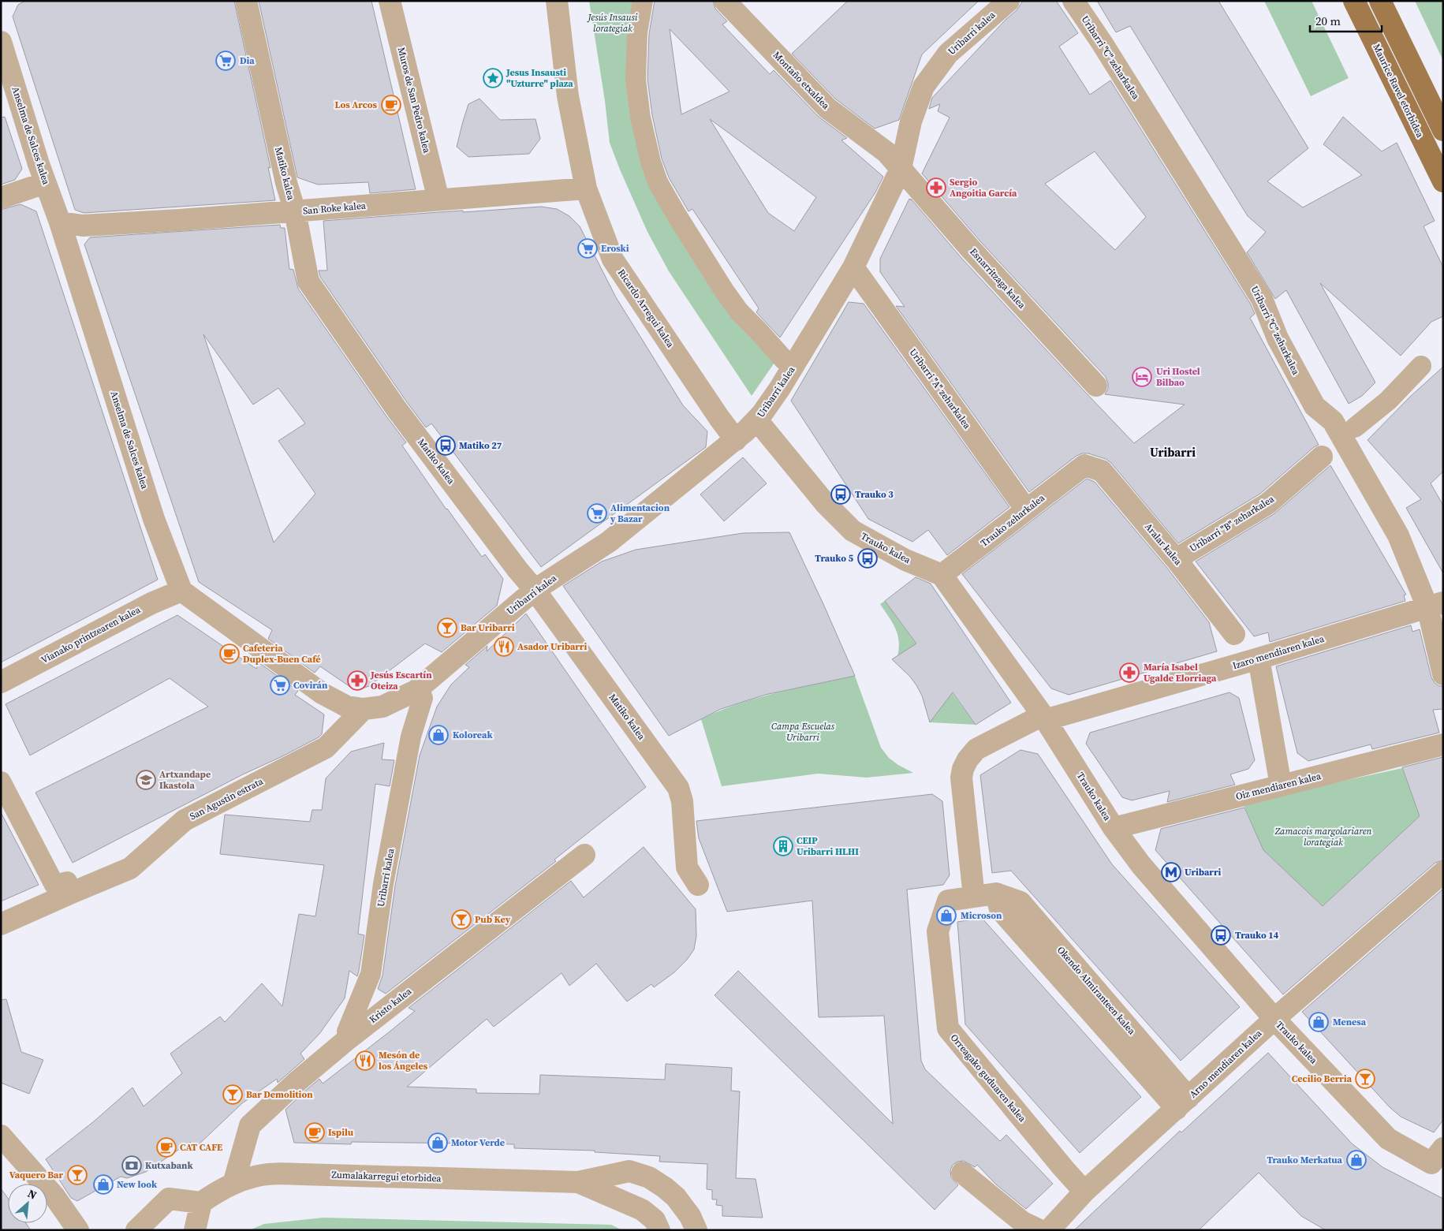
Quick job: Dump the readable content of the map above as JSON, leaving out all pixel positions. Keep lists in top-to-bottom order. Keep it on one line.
{"streets":{"main road":["Maurice Ravel etorbidea"],"street":["Uribarri kalea","Uribarri \"C\" zeharkalea","Montaño etxaldea","Muros de San Pedro kalea","Anselma de Salces kalea","Matiko kalea","San Roke kalea","Esnarritzaga kalea","Ricardo Arregui kalea","Uribarri \"A\" zeharkalea","Trauko zeharkalea","Uribarri \"B\" zeharkalea","Aralar kalea","Trauko kalea","Vianako printzearen kalea","Izaro mendiaren kalea","Oiz mendiaren kalea","San Agustin estrata","Okendo Almiranteen kalea","Kristo kalea","Arno mendiaren kalea","Orreagako guduaren kalea","Zumalakarregui etorbidea"]},"crossings":[["Uribarri kalea","Montaño etxaldea"],["Uribarri kalea","Matiko kalea"],["Uribarri kalea","Esnarritzaga kalea"],["Uribarri kalea","Ricardo Arregui kalea"],["Uribarri kalea","Uribarri \"A\" zeharkalea"],["Uribarri kalea","Trauko kalea"],["Uribarri kalea","San Agustin estrata"],["Uribarri \"C\" zeharkalea","Izaro mendiaren kalea"],["Montaño etxaldea","Esnarritzaga kalea"],["Muros de San Pedro kalea","San Roke kalea"],["Anselma de Salces kalea","San Roke kalea"],["Anselma de Salces kalea","Vianako printzearen kalea"],["Matiko kalea","San Roke kalea"],["San Roke kalea","Ricardo Arregui kalea"],["Uribarri \"A\" zeharkalea","Trauko zeharkalea"],["Trauko zeharkalea","Aralar kalea"],["Trauko zeharkalea","Trauko kalea"],["Uribarri \"B\" zeharkalea","Aralar kalea"],["Trauko kalea","Izaro mendiaren kalea"],["Trauko kalea","Oiz mendiaren kalea"],["Trauko kalea","Arno mendiaren kalea"],["Izaro mendiaren kalea","Okendo Almiranteen kalea"],["Izaro mendiaren kalea","Orreagako guduaren kalea"],["Okendo Almiranteen kalea","Arno mendiaren kalea"],["Okendo Almiranteen kalea","Orreagako guduaren kalea"],["Kristo kalea","Zumalakarregui etorbidea"],["Arno mendiaren kalea","Orreagako guduaren kalea"]],"districts":["Uribarri"],"parks":["Jesús Insausi lorategiak","Campa Escuelas Uribarri","Zamacois margolariaren lorategiak"],"places":{"supermarket":["Dia","Eroski","Alimentacion y Bazar","Covirán"],"place":["Jesus Insausti \"Uzturre\" plaza"],"cafe":["Los Arcos","Cafeteria Duplex-Buen Café","Ispilu","CAT CAFE"],"pharmacy":["Sergio Angoitia García","María Isabel Ugalde Elorriaga","Jesús Escartín Oteiza"],"hotel":["Uri Hostel Bilbao"],"bus stop":["Matiko 27","Trauko 3","Trauko 5","Trauko 14"],"bar":["Bar Uribarri","Pub Key","Cecilio Berria","Bar Demolition","Vaquero Bar"],"restaurant":["Asador Uribarri","Mesón de los Ángeles"],"shop":["Koloreak","Microson","Menesa","Motor Verde","Trauko Merkatua","New look"],"school or university":["Artxandape Ikastola"],"building":["CEIP Uribarri HLHI"],"metro station":["Uribarri"],"bank":["Kutxabank"]},"scale_bar":"20 m","north":"top right"}
